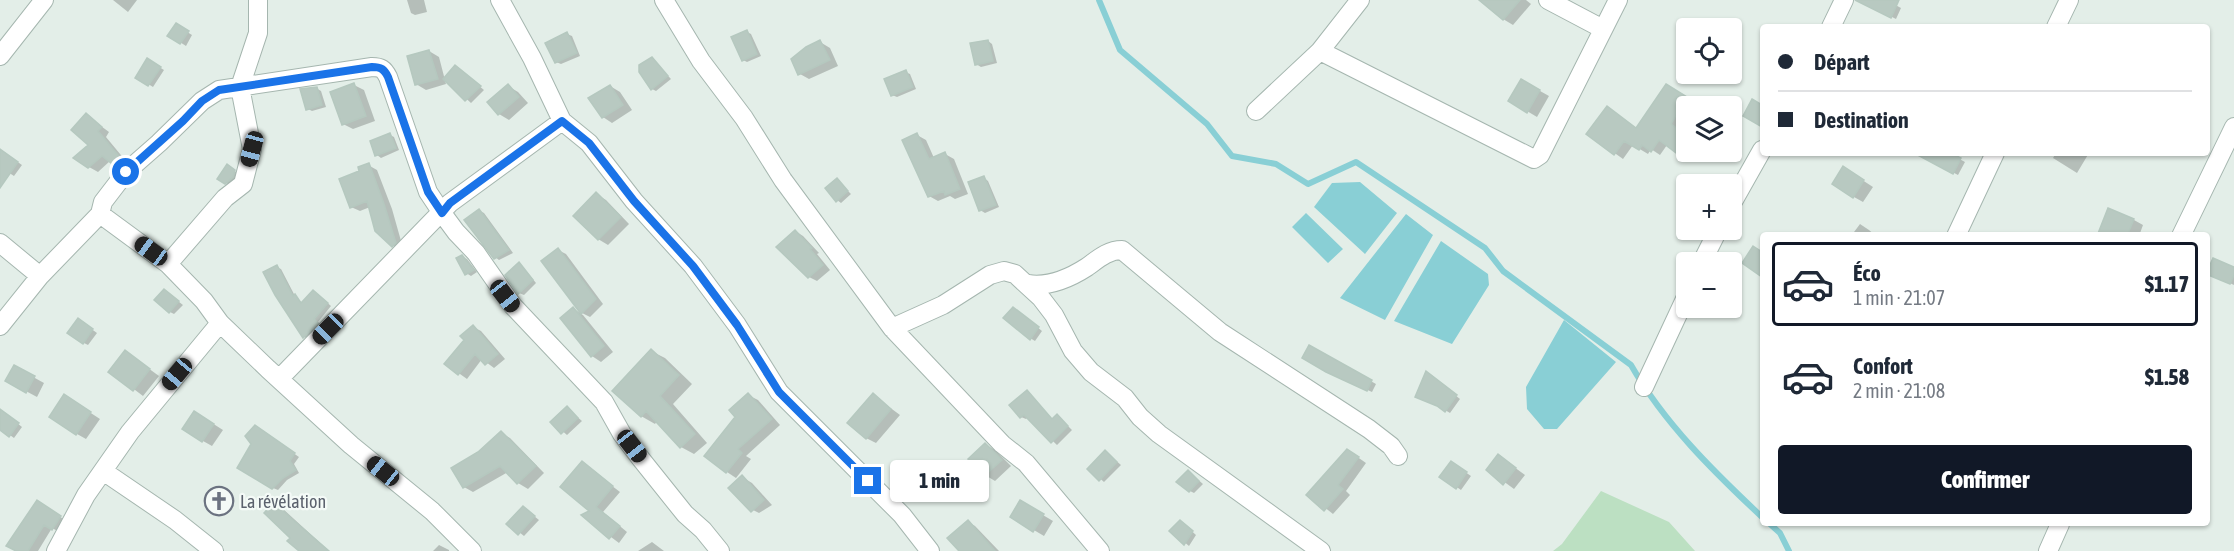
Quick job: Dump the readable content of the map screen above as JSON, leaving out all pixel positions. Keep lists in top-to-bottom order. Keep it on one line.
{"places":{"church":["La révélation"]},"page":{"map_buttons":["+","−"],"banner":["Départ","Destination"],"list":[{"name":"Éco","note":"1 min · 21:07","value":"$1.17"},{"name":"Confort","note":"2 min · 21:08","value":"$1.58"}],"buttons":"Confirmer","bubble":"1 min"}}
